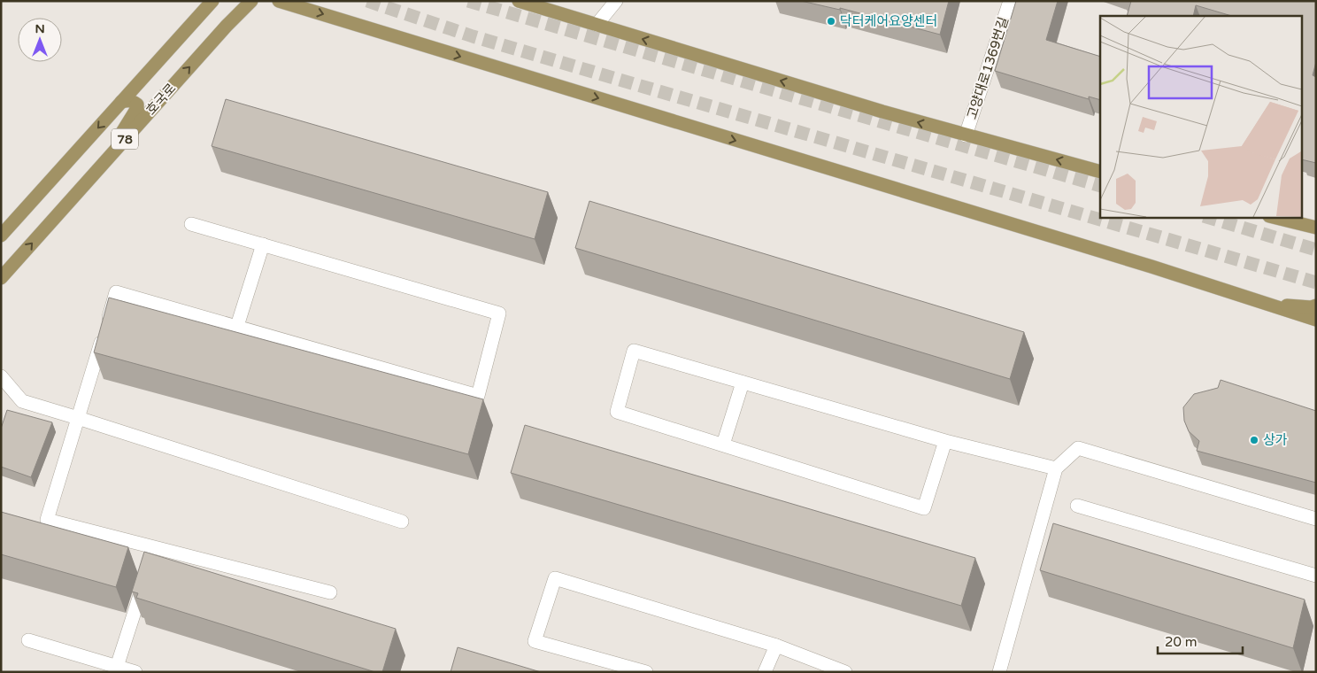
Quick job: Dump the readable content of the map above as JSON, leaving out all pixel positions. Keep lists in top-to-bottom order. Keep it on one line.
{"streets":{"main road":["호국로","78"],"street":["고양대로1369번길"]},"places":["닥터케어요양센터","상가"],"scale_bar":"20 m","north":"top"}
